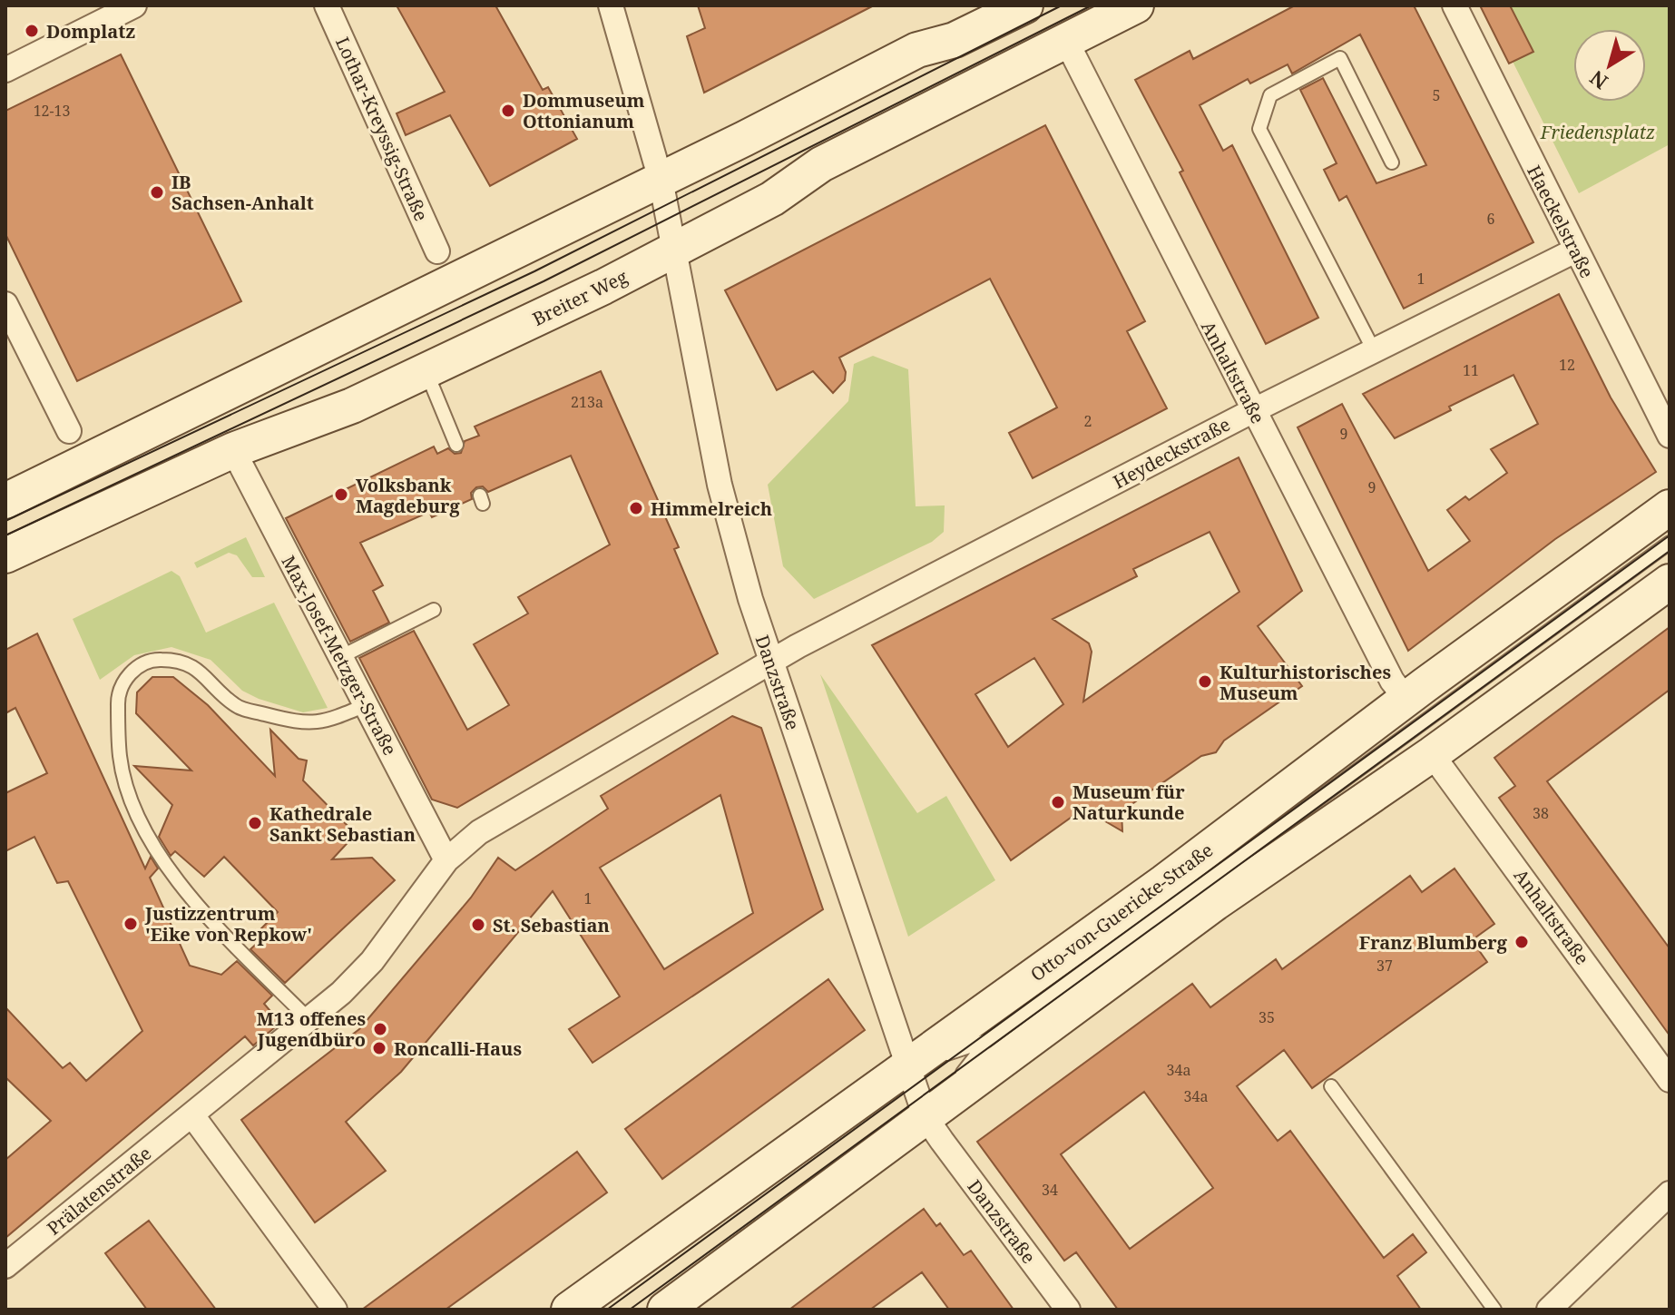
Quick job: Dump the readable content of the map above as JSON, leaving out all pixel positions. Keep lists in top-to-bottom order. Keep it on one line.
{"streets":{"street":["Lothar-Kreyssig-Straße","Haeckelstraße","Breiter Weg","Anhaltstraße","Heydeckstraße","Max-Josef-Metzger-Straße","Danzstraße","Otto-von-Guericke-Straße","Prälatenstraße"]},"crossings":[["Haeckelstraße","Heydeckstraße"],["Breiter Weg","Anhaltstraße"],["Breiter Weg","Max-Josef-Metzger-Straße"],["Breiter Weg","Danzstraße"],["Anhaltstraße","Heydeckstraße"],["Anhaltstraße","Otto-von-Guericke-Straße"],["Heydeckstraße","Danzstraße"],["Danzstraße","Otto-von-Guericke-Straße"]],"parks":["Friedensplatz"],"places":["Domplatz","Dommuseum Ottonianum","IB Sachsen-Anhalt","Volksbank Magdeburg","Himmelreich","Kulturhistorisches Museum","Museum für Naturkunde","Kathedrale Sankt Sebastian","Justizzentrum 'Eike von Repkow'","St. Sebastian","Franz Blumberg","M13 offenes Jugendbüro","Roncalli-Haus"],"house_numbers":["5","12-13","6","1","12","11","213a","2","9","9","38","1","37","35","34a","34a","34"],"north":"bottom left"}
